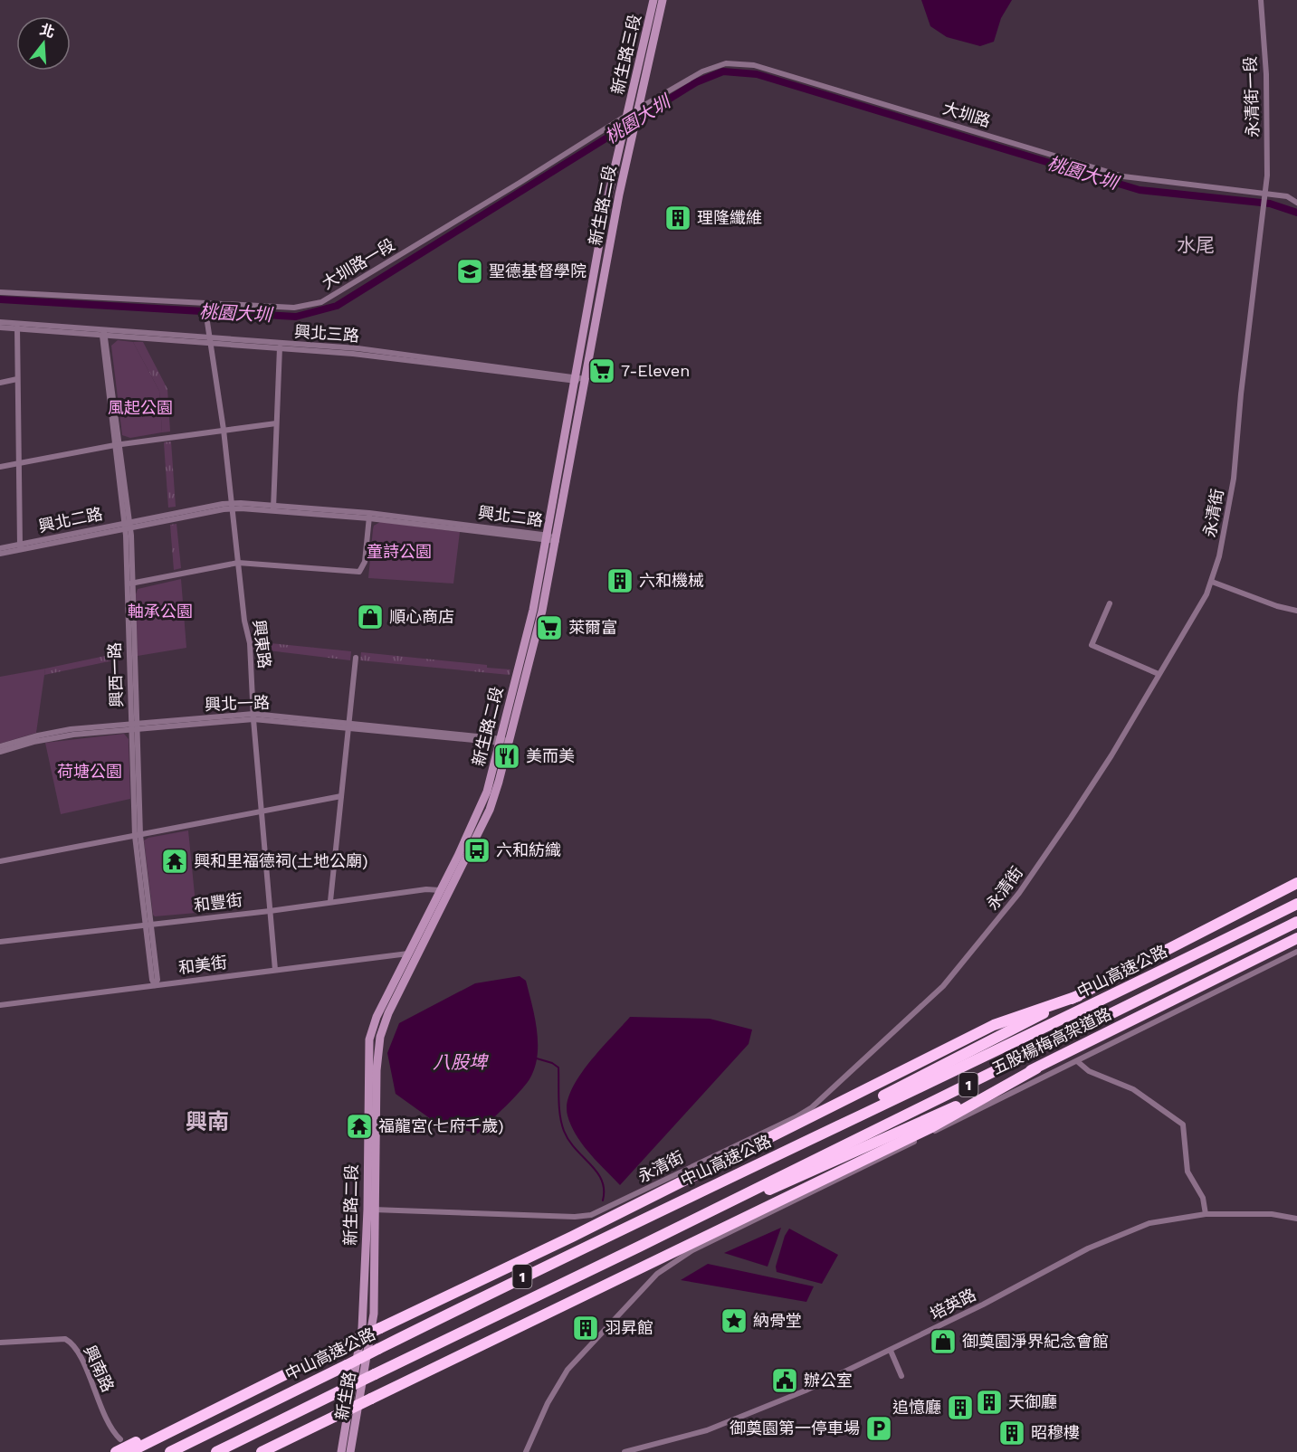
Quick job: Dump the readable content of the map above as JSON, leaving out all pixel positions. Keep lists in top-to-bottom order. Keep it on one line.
{"streets":{"highway":["中山高速公路","五股楊梅高架道路","1"],"main road":["新生路三段","新生路二段","新生路"],"street":["永清街一段","大圳路","大圳路一段","興北三路","永清街","興北二路","興東路","興西一路","和豐街","和美街","培英路","興南路"]},"crossings":[["新生路三段","大圳路"],["新生路三段","新生路二段"],["新生路三段","大圳路一段"],["永清街一段","大圳路"],["永清街一段","永清街"],["大圳路","新生路二段"],["大圳路","永清街"],["新生路二段","大圳路一段"],["新生路二段","興北三路"],["新生路二段","永清街"],["新生路二段","興北二路"],["新生路二段","和豐街"],["新生路二段","和美街"],["新生路二段","新生路"],["興北三路","興東路"],["興北二路","興東路"],["興東路","和豐街"],["興東路","和美街"],["興西一路","和豐街"],["興西一路","和美街"],["中山高速公路","五股楊梅高架道路"]],"districts":["水尾","興南"],"water":["桃園大圳","八股埤"],"parks":["風起公園","童詩公園","軸承公園","荷塘公園"],"places":{"building":["理隆纖維","六和機械","羽昇館","天御廳","追憶廳","昭穆樓"],"school or university":["聖德基督學院"],"supermarket":["7-Eleven","萊爾富"],"shop":["順心商店","御奠園淨界紀念會館"],"restaurant":["美而美"],"bus stop":["六和紡織"],"temple":["興和里福德祠(土地公廟)","福龍宮(七府千歲)"],"place":["納骨堂"],"public building":["辦公室"],"parking":["御奠園第一停車場"]},"north":"top"}
